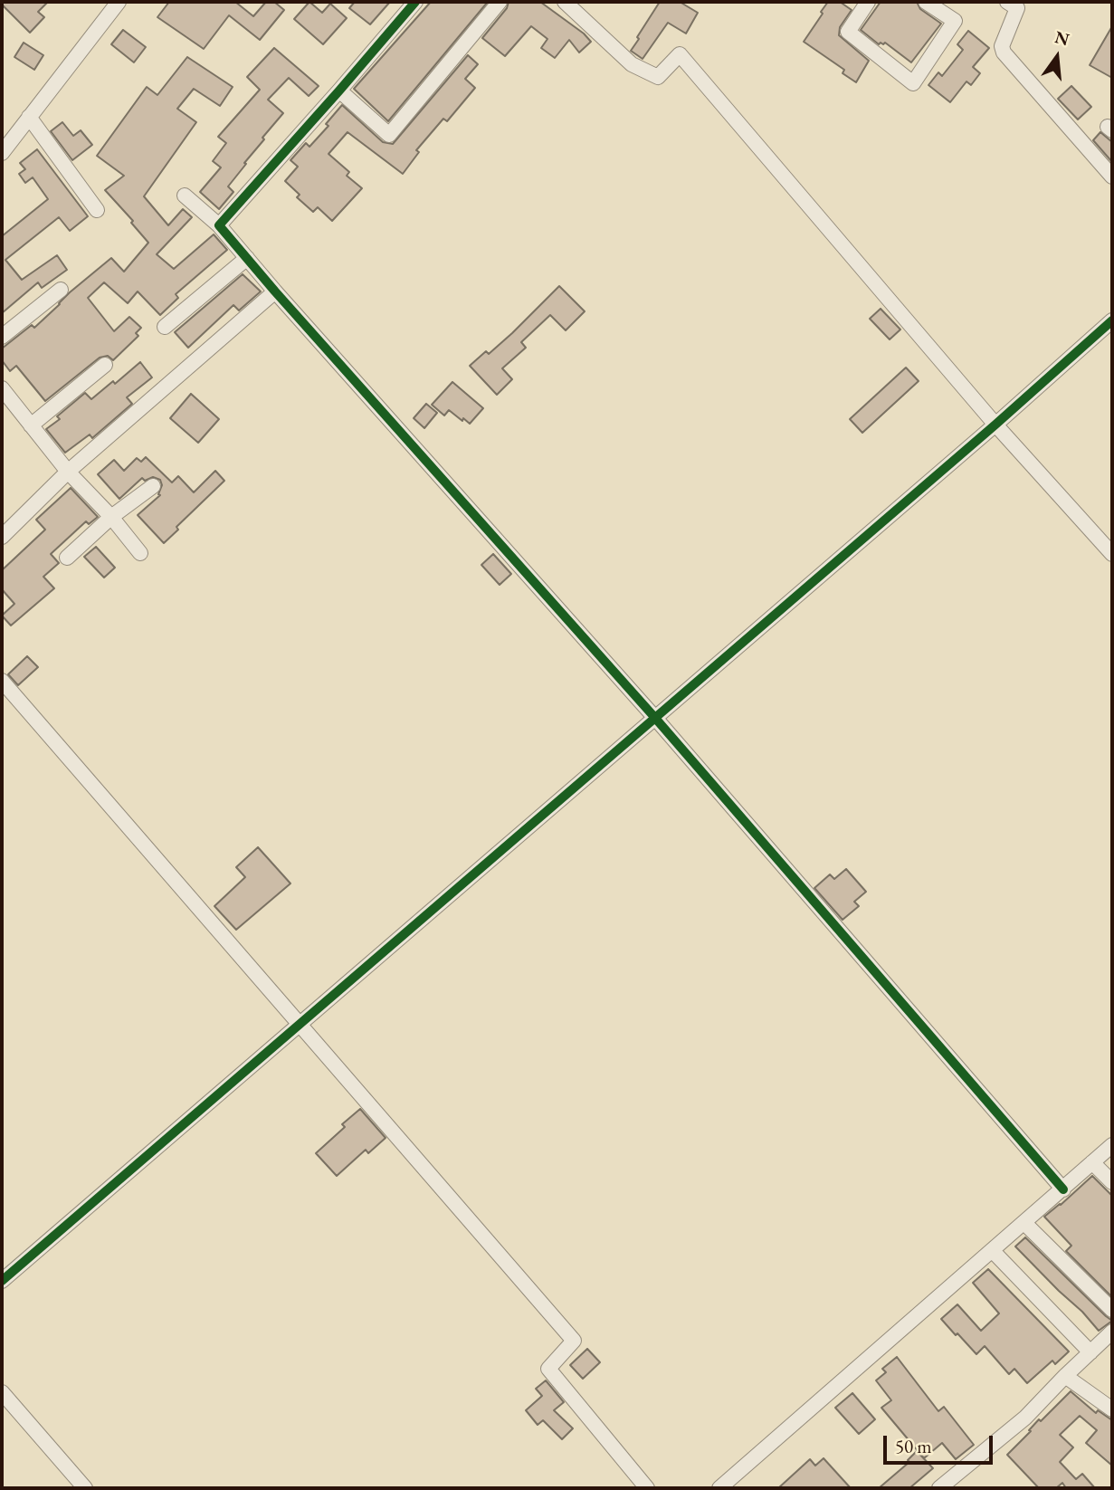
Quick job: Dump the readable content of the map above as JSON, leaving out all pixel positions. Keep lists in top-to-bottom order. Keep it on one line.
{"scale_bar":"50 m","north":"top"}
